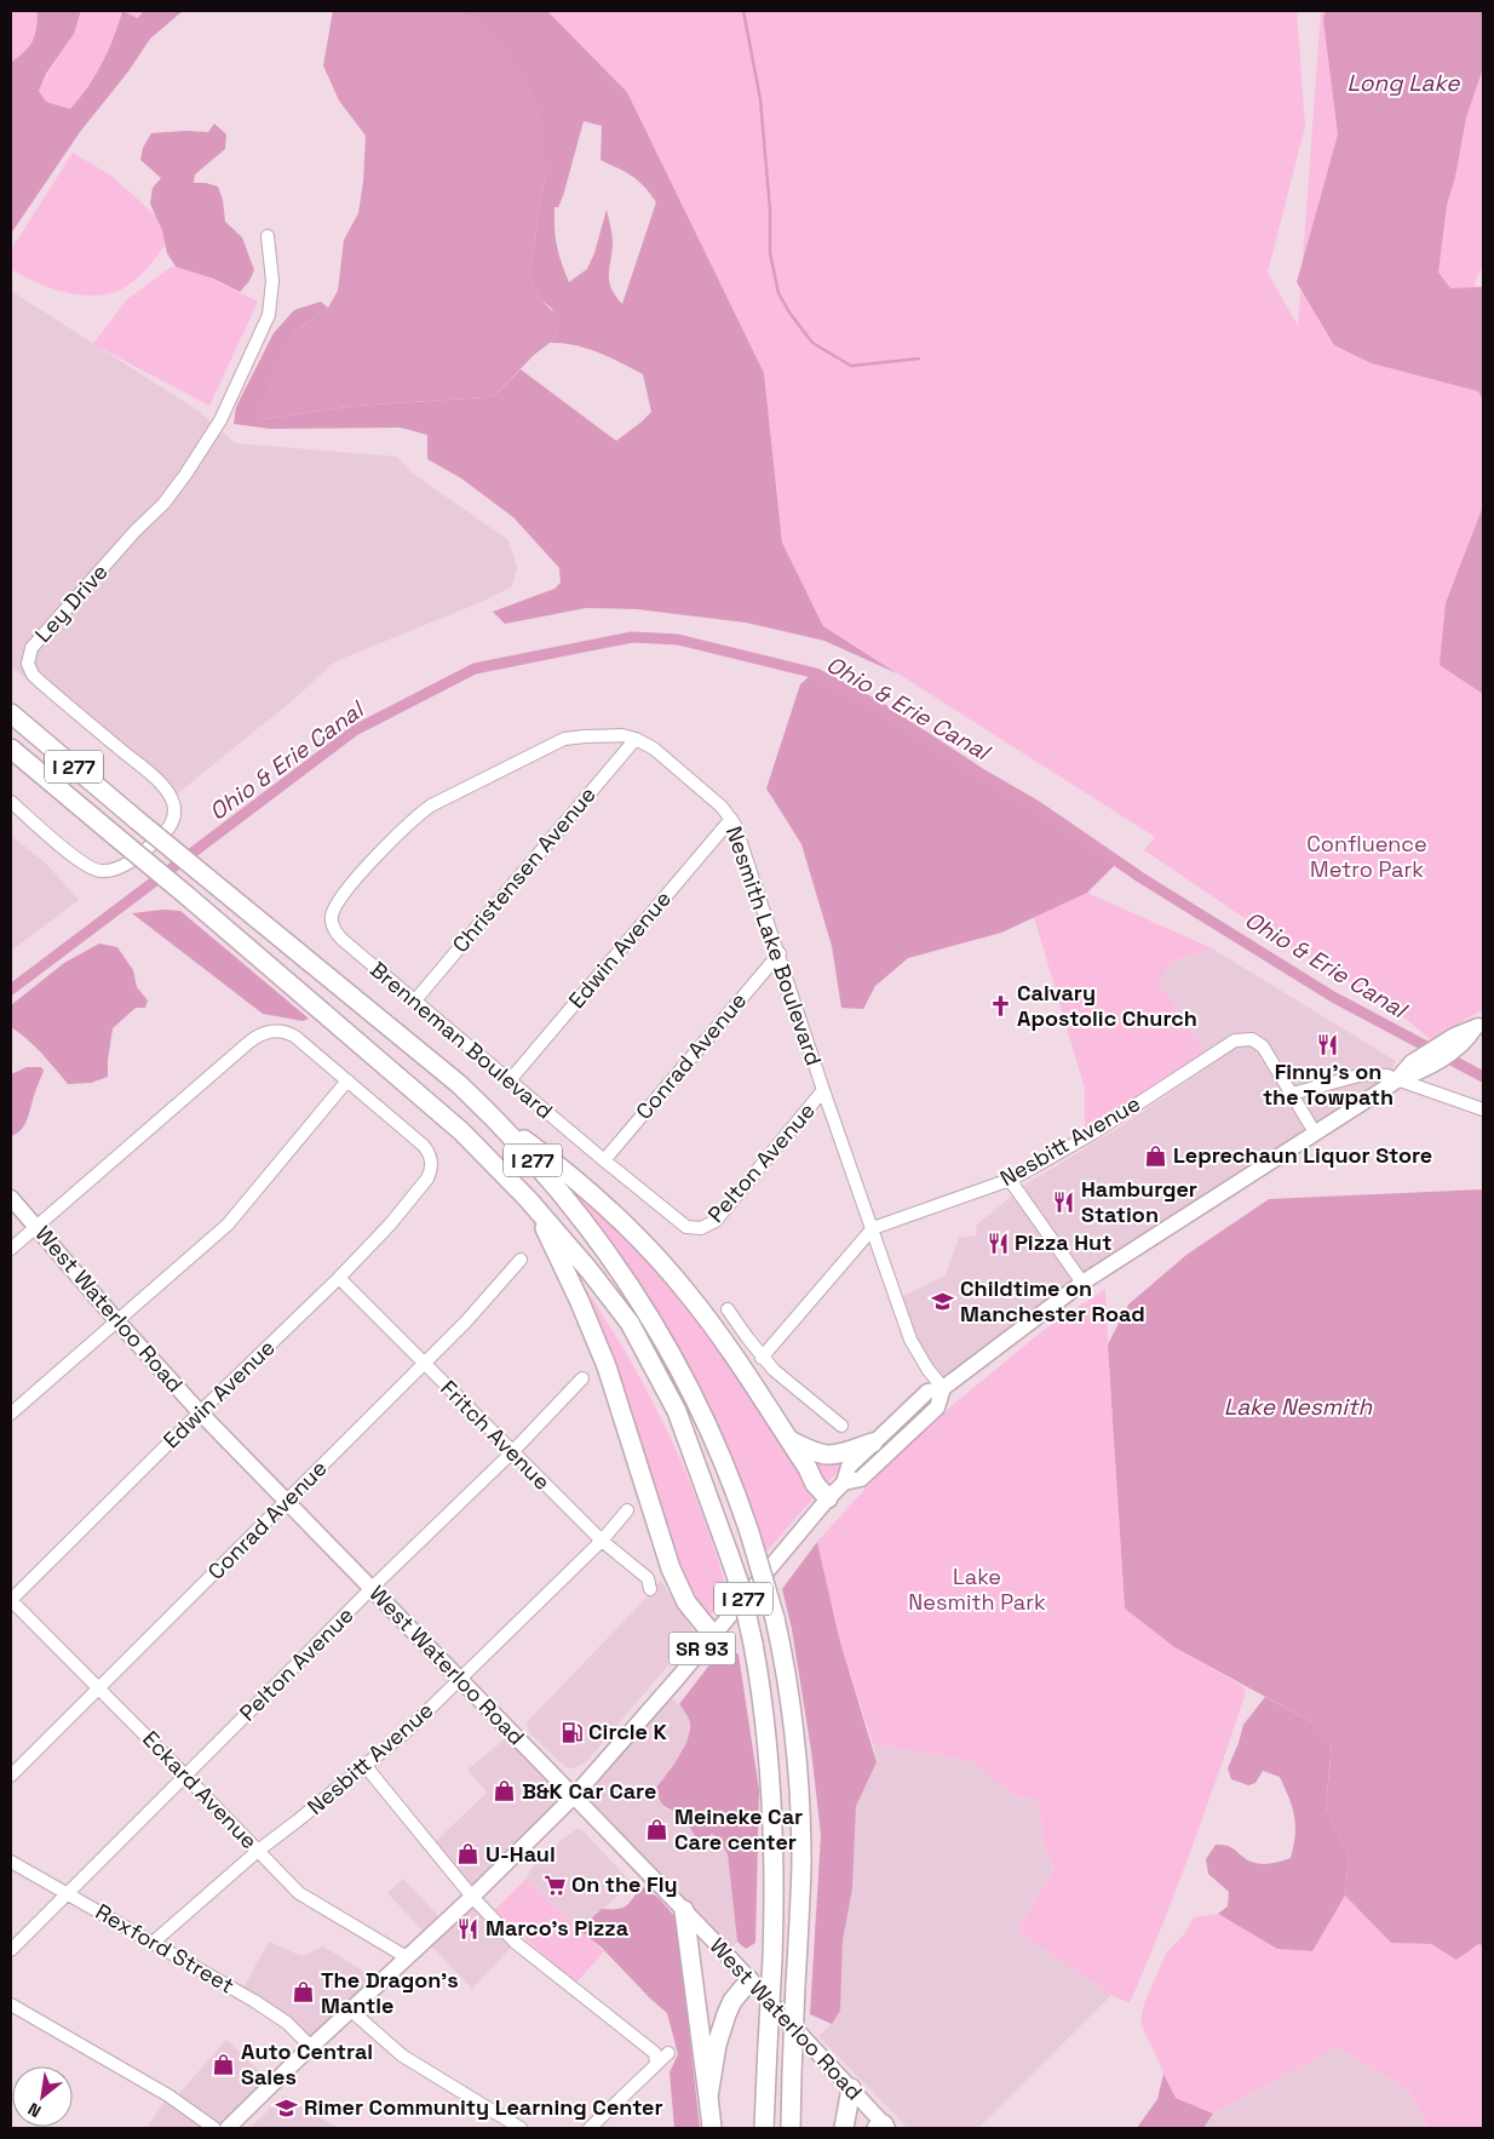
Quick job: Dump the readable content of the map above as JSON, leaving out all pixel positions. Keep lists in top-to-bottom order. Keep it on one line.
{"streets":{"highway":["I 277"],"main road":["West Waterloo Road","SR 93"],"street":["Ley Drive","Christensen Avenue","Nesmith Lake Boulevard","Edwin Avenue","Brenneman Boulevard","Conrad Avenue","Nesbitt Avenue","Pelton Avenue","Fritch Avenue","Eckard Avenue","Rexford Street"]},"crossings":[["Christensen Avenue","Nesmith Lake Boulevard"],["Christensen Avenue","Brenneman Boulevard"],["Nesmith Lake Boulevard","Edwin Avenue"],["Nesmith Lake Boulevard","Brenneman Boulevard"],["Nesmith Lake Boulevard","Conrad Avenue"],["Nesmith Lake Boulevard","Nesbitt Avenue"],["Nesmith Lake Boulevard","Pelton Avenue"],["Nesmith Lake Boulevard","SR 93"],["Edwin Avenue","Brenneman Boulevard"],["Edwin Avenue","West Waterloo Road"],["Edwin Avenue","Fritch Avenue"],["Edwin Avenue","Eckard Avenue"],["Brenneman Boulevard","Conrad Avenue"],["Brenneman Boulevard","Pelton Avenue"],["Conrad Avenue","West Waterloo Road"],["Conrad Avenue","Fritch Avenue"],["Conrad Avenue","Eckard Avenue"],["Nesbitt Avenue","West Waterloo Road"],["Nesbitt Avenue","Fritch Avenue"],["Nesbitt Avenue","SR 93"],["Nesbitt Avenue","Eckard Avenue"],["Nesbitt Avenue","Rexford Street"],["Pelton Avenue","West Waterloo Road"],["Pelton Avenue","Fritch Avenue"],["Pelton Avenue","Eckard Avenue"],["Pelton Avenue","Rexford Street"],["West Waterloo Road","SR 93"],["SR 93","Eckard Avenue"],["SR 93","Rexford Street"]],"water":["Long Lake","Ohio & Erie Canal","Lake Nesmith"],"parks":["Confluence Metro Park","Lake Nesmith Park"],"places":{"church":["Calvary Apostolic Church"],"restaurant":["Finny's on the Towpath","Hamburger Station","Pizza Hut","Marco's Pizza"],"shop":["Leprechaun Liquor Store","B&K Car Care","Meineke Car Care center","U-Haul","The Dragon's Mantle","Auto Central Sales"],"school or university":["Childtime on Manchester Road","Rimer Community Learning Center"],"fuel station":["Circle K"],"supermarket":["On the Fly"]},"north":"bottom left"}
